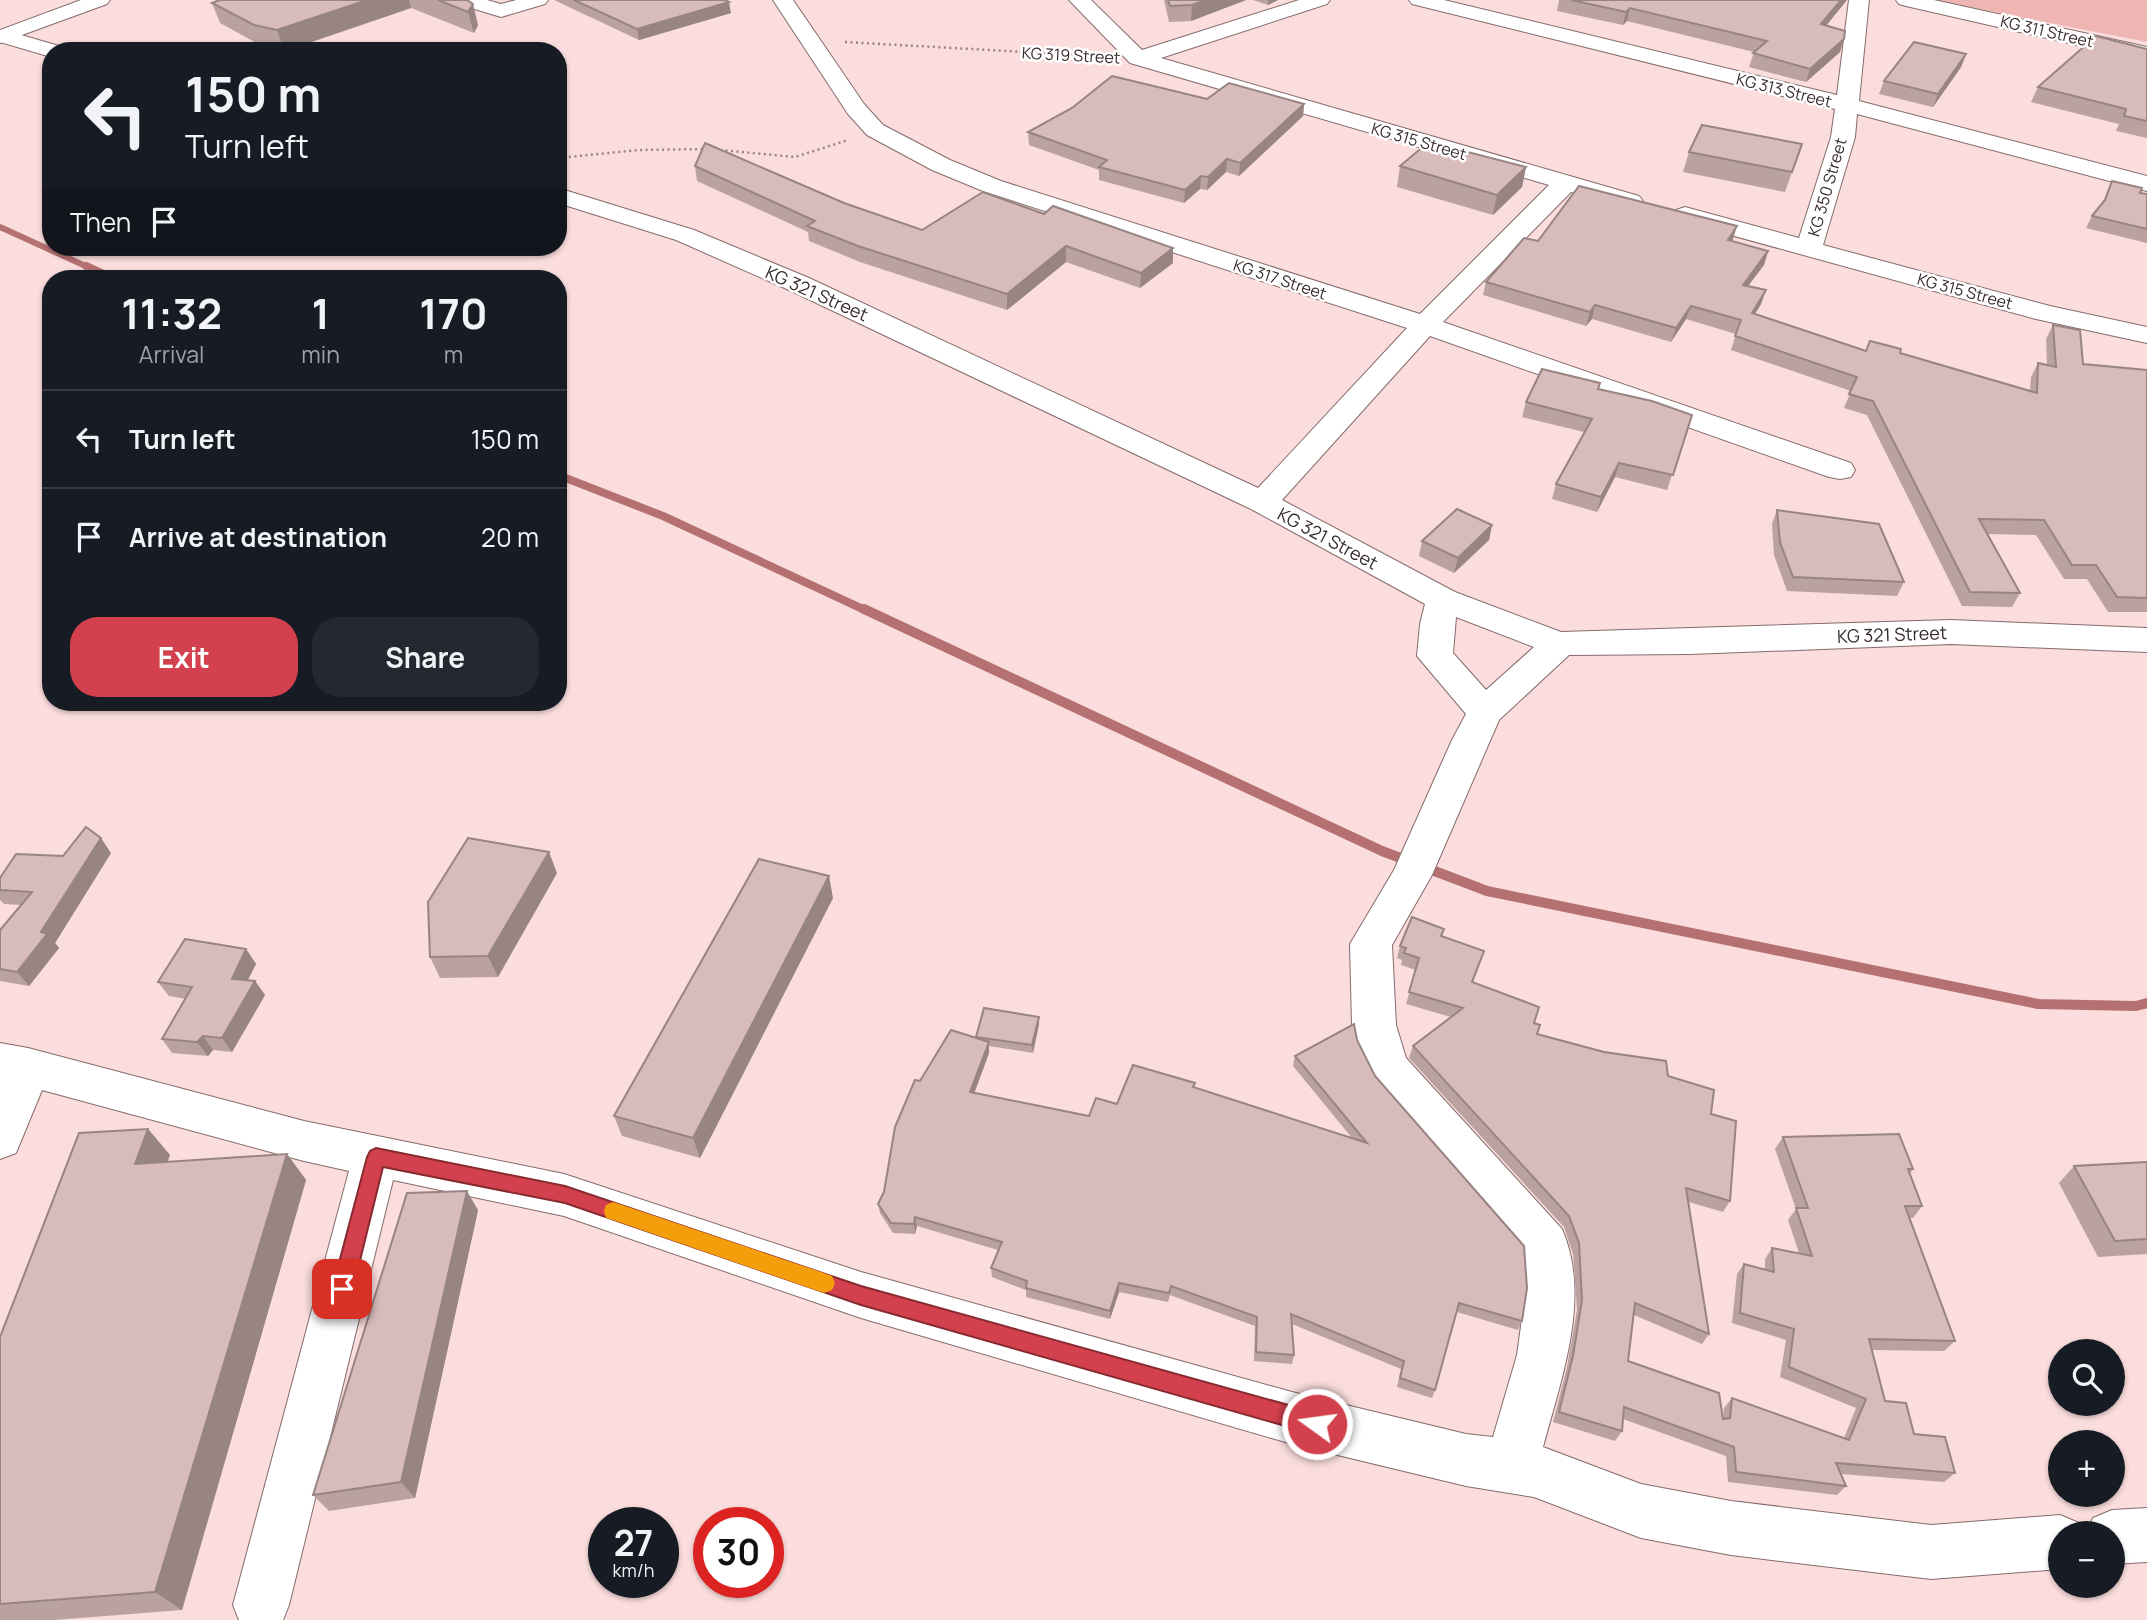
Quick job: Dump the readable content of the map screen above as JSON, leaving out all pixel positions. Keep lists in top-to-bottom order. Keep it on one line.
{"streets":{"street":["KG 311 Street","KG 319 Street","KG 313 Street","KG 315 Street","KG 350 Street","KG 317 Street","KG 321 Street"]},"crossings":[["KG 319 Street","KG 315 Street"],["KG 319 Street","KG 317 Street"],["KG 313 Street","KG 350 Street"],["KG 315 Street","KG 350 Street"]],"page":{"turn":["150 m","Turn left"],"then":"Then","eta":["11:32","Arrival","1","min","170","m"],"list":[{"name":"Turn left","value":"150 m"},{"name":"Arrive at destination","value":"20 m"}],"buttons":["Exit","Share"],"map_buttons":["+","−"],"speed":"27 km/h","limit":"30"}}
